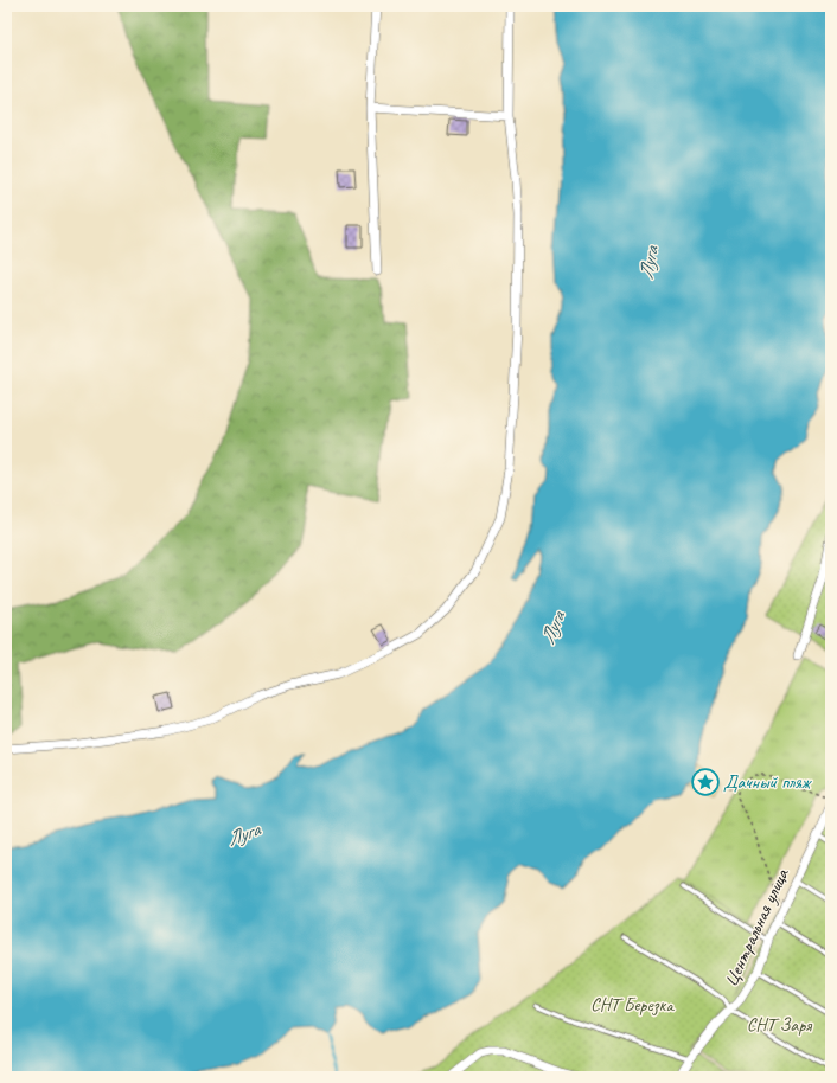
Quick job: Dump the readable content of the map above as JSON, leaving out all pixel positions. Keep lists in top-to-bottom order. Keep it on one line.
{"streets":{"street":["Центральная улица"]},"water":["Луга"],"parks":["СНТ Березка","СНТ Заря"],"places":{"place":["Дачный пляж"]}}
